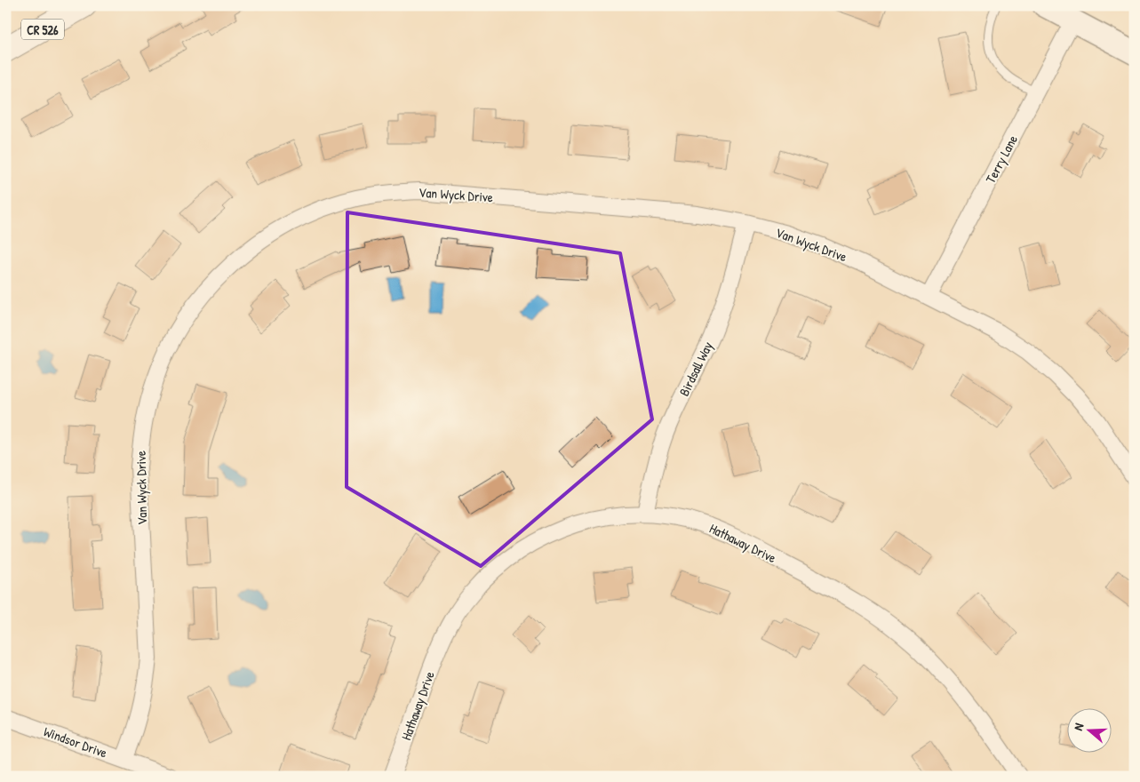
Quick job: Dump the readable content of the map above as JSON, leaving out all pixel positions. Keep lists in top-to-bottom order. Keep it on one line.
{"streets":{"main road":["CR 526"],"street":["Terry Lane","Van Wyck Drive","Birdsall Way","Hathaway Drive","Windsor Drive"]},"crossings":[["Terry Lane","Van Wyck Drive"],["Van Wyck Drive","Birdsall Way"],["Van Wyck Drive","Windsor Drive"],["Birdsall Way","Hathaway Drive"]],"north":"left"}
